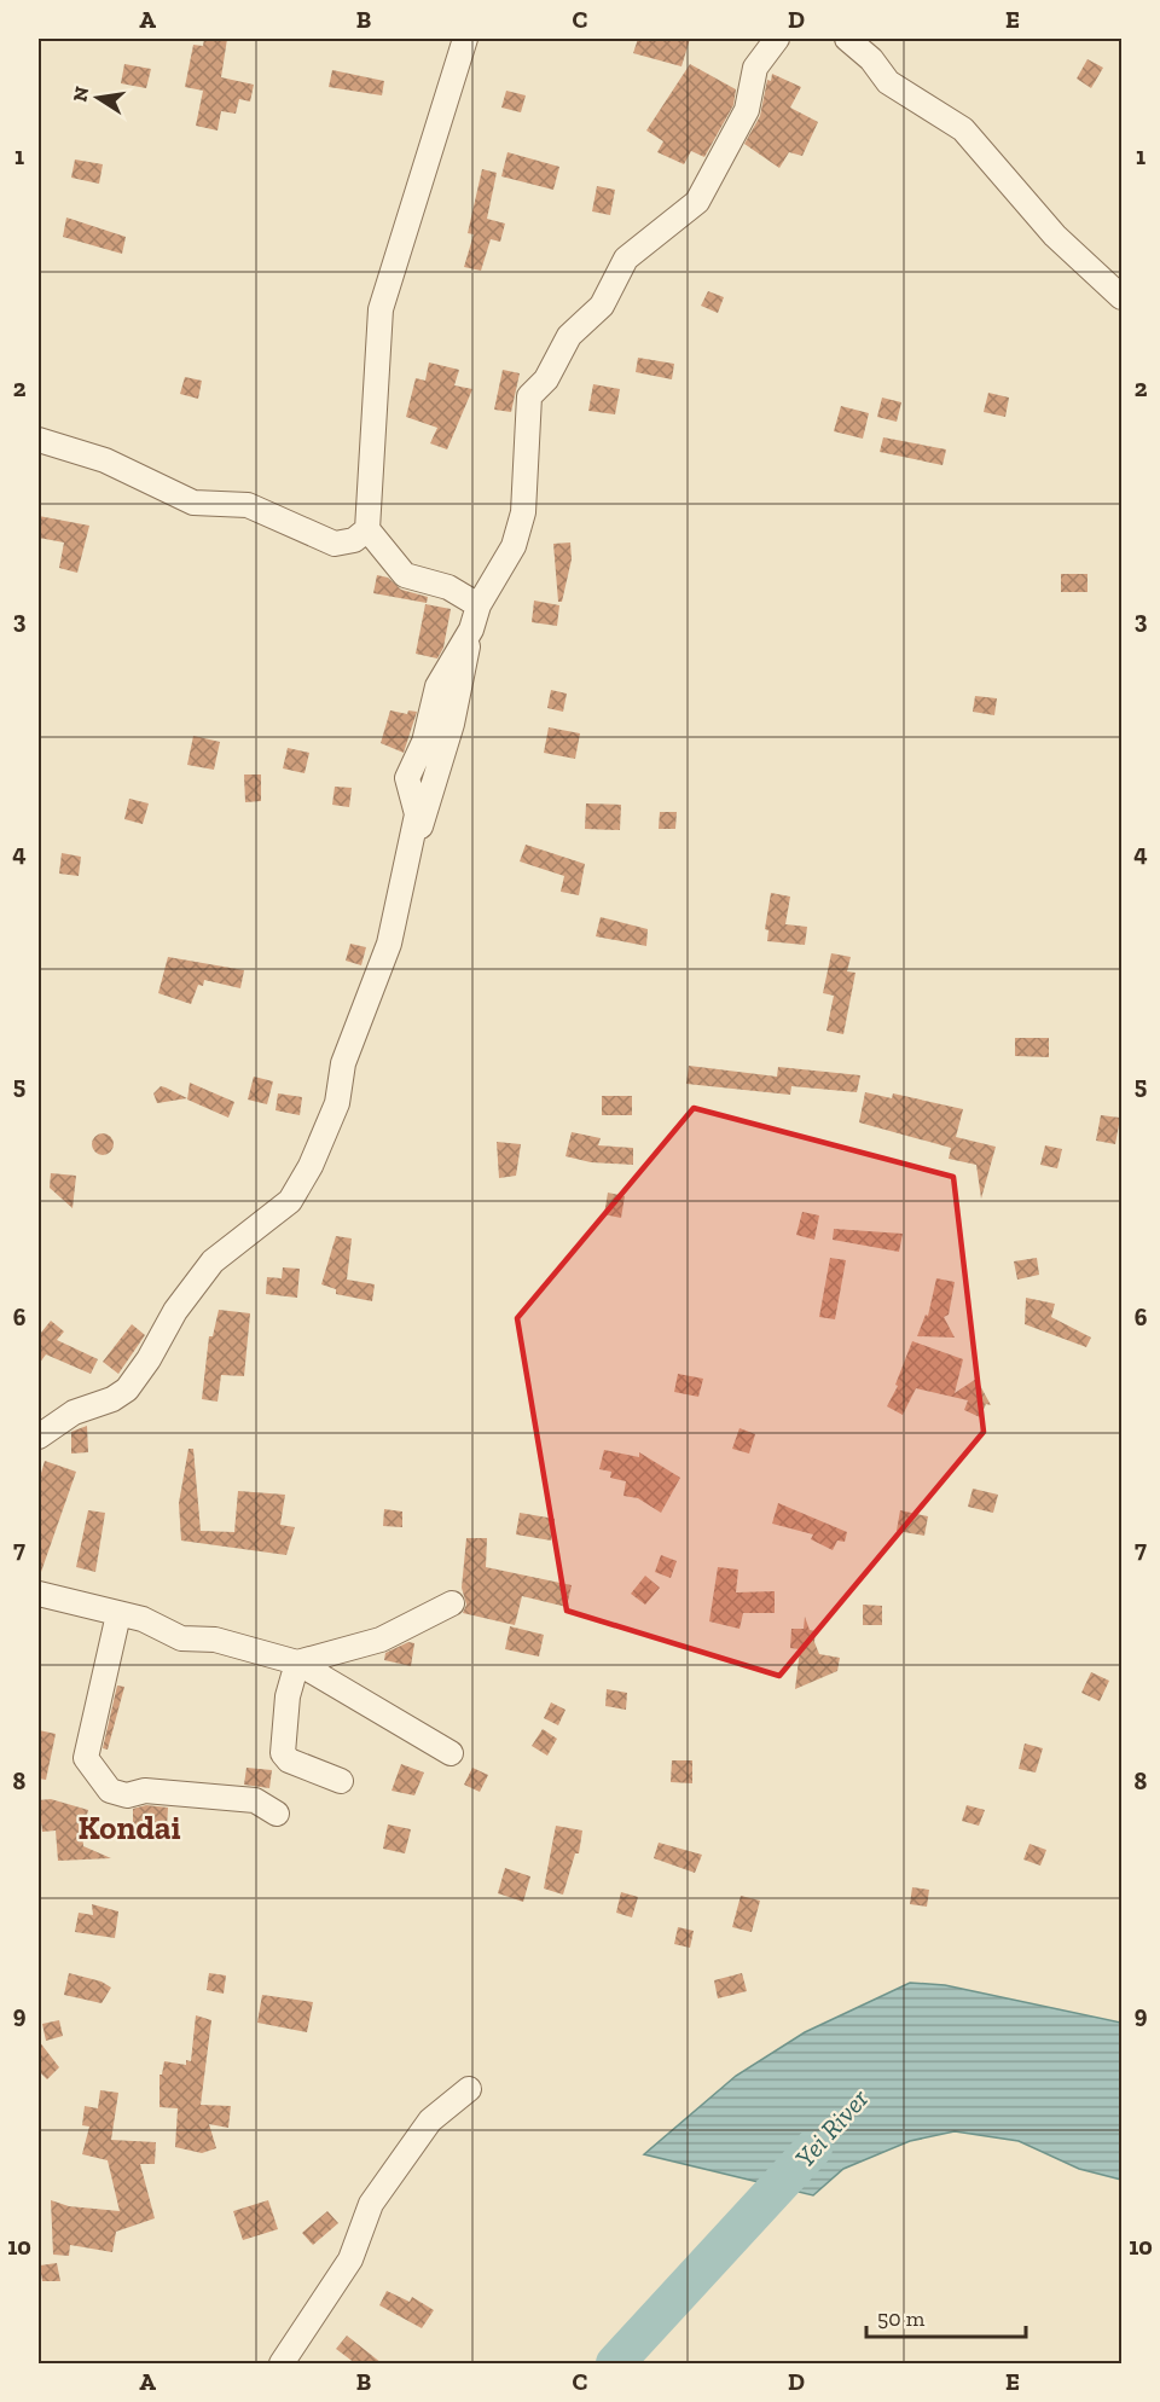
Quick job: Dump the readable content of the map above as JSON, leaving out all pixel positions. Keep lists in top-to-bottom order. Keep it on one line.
{"districts":["Kondai"],"water":["Yei River"],"scale_bar":"50 m","north":"left","grid":{"columns":["A","B","C","D","E"],"rows":["1","2","3","4","5","6","7","8","9","10"]}}
